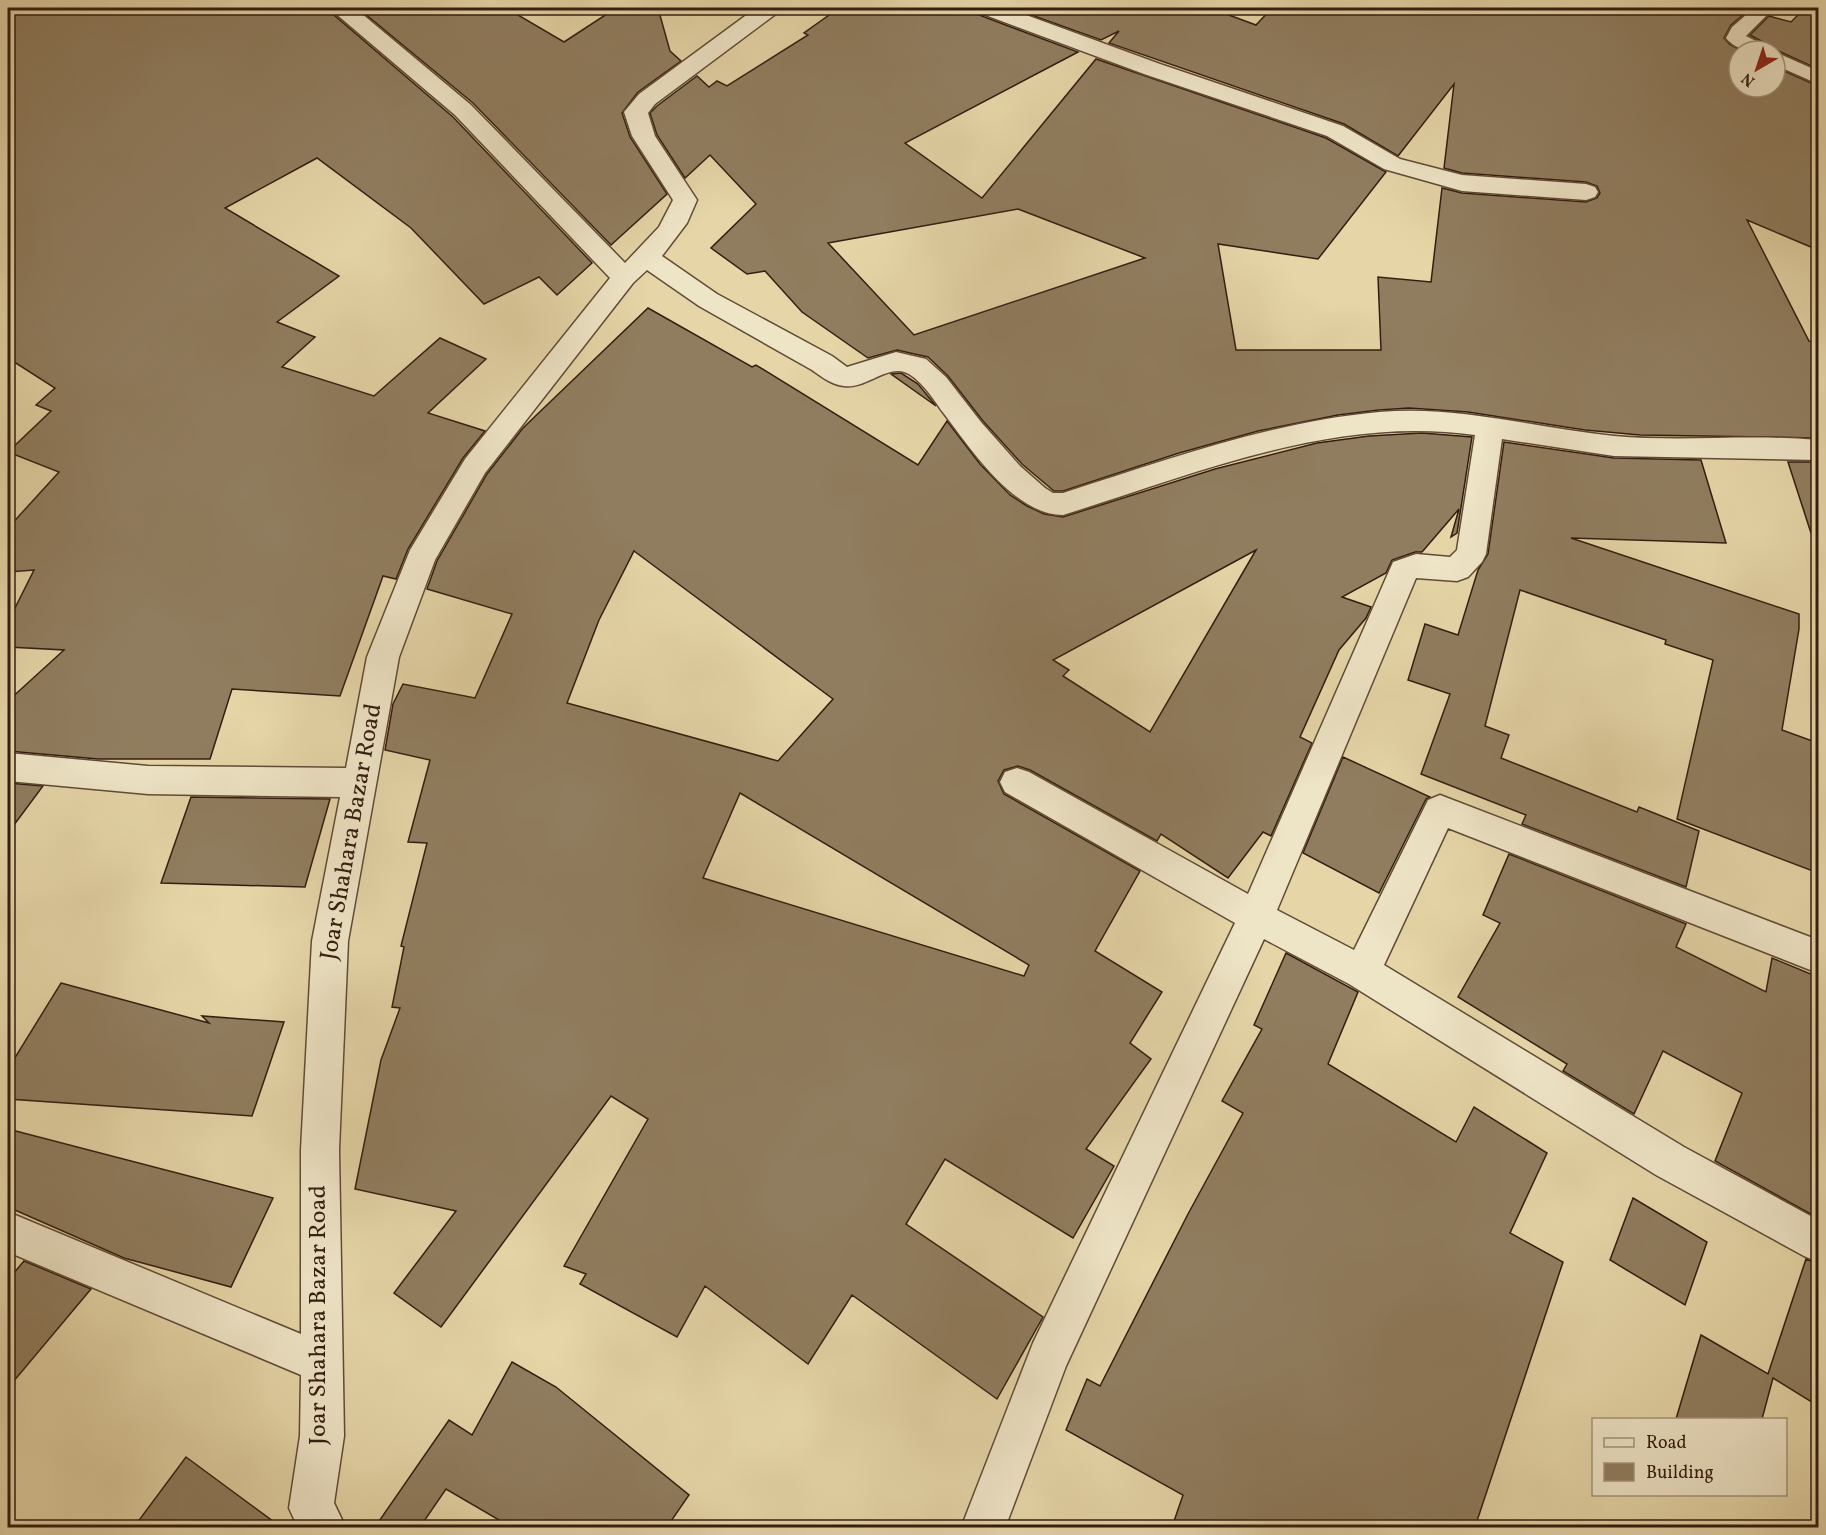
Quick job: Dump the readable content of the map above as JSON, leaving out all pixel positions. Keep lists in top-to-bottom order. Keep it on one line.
{"streets":{"street":["Joar Shahara Bazar Road"]},"legend":["Road","Building"],"north":"bottom left"}
